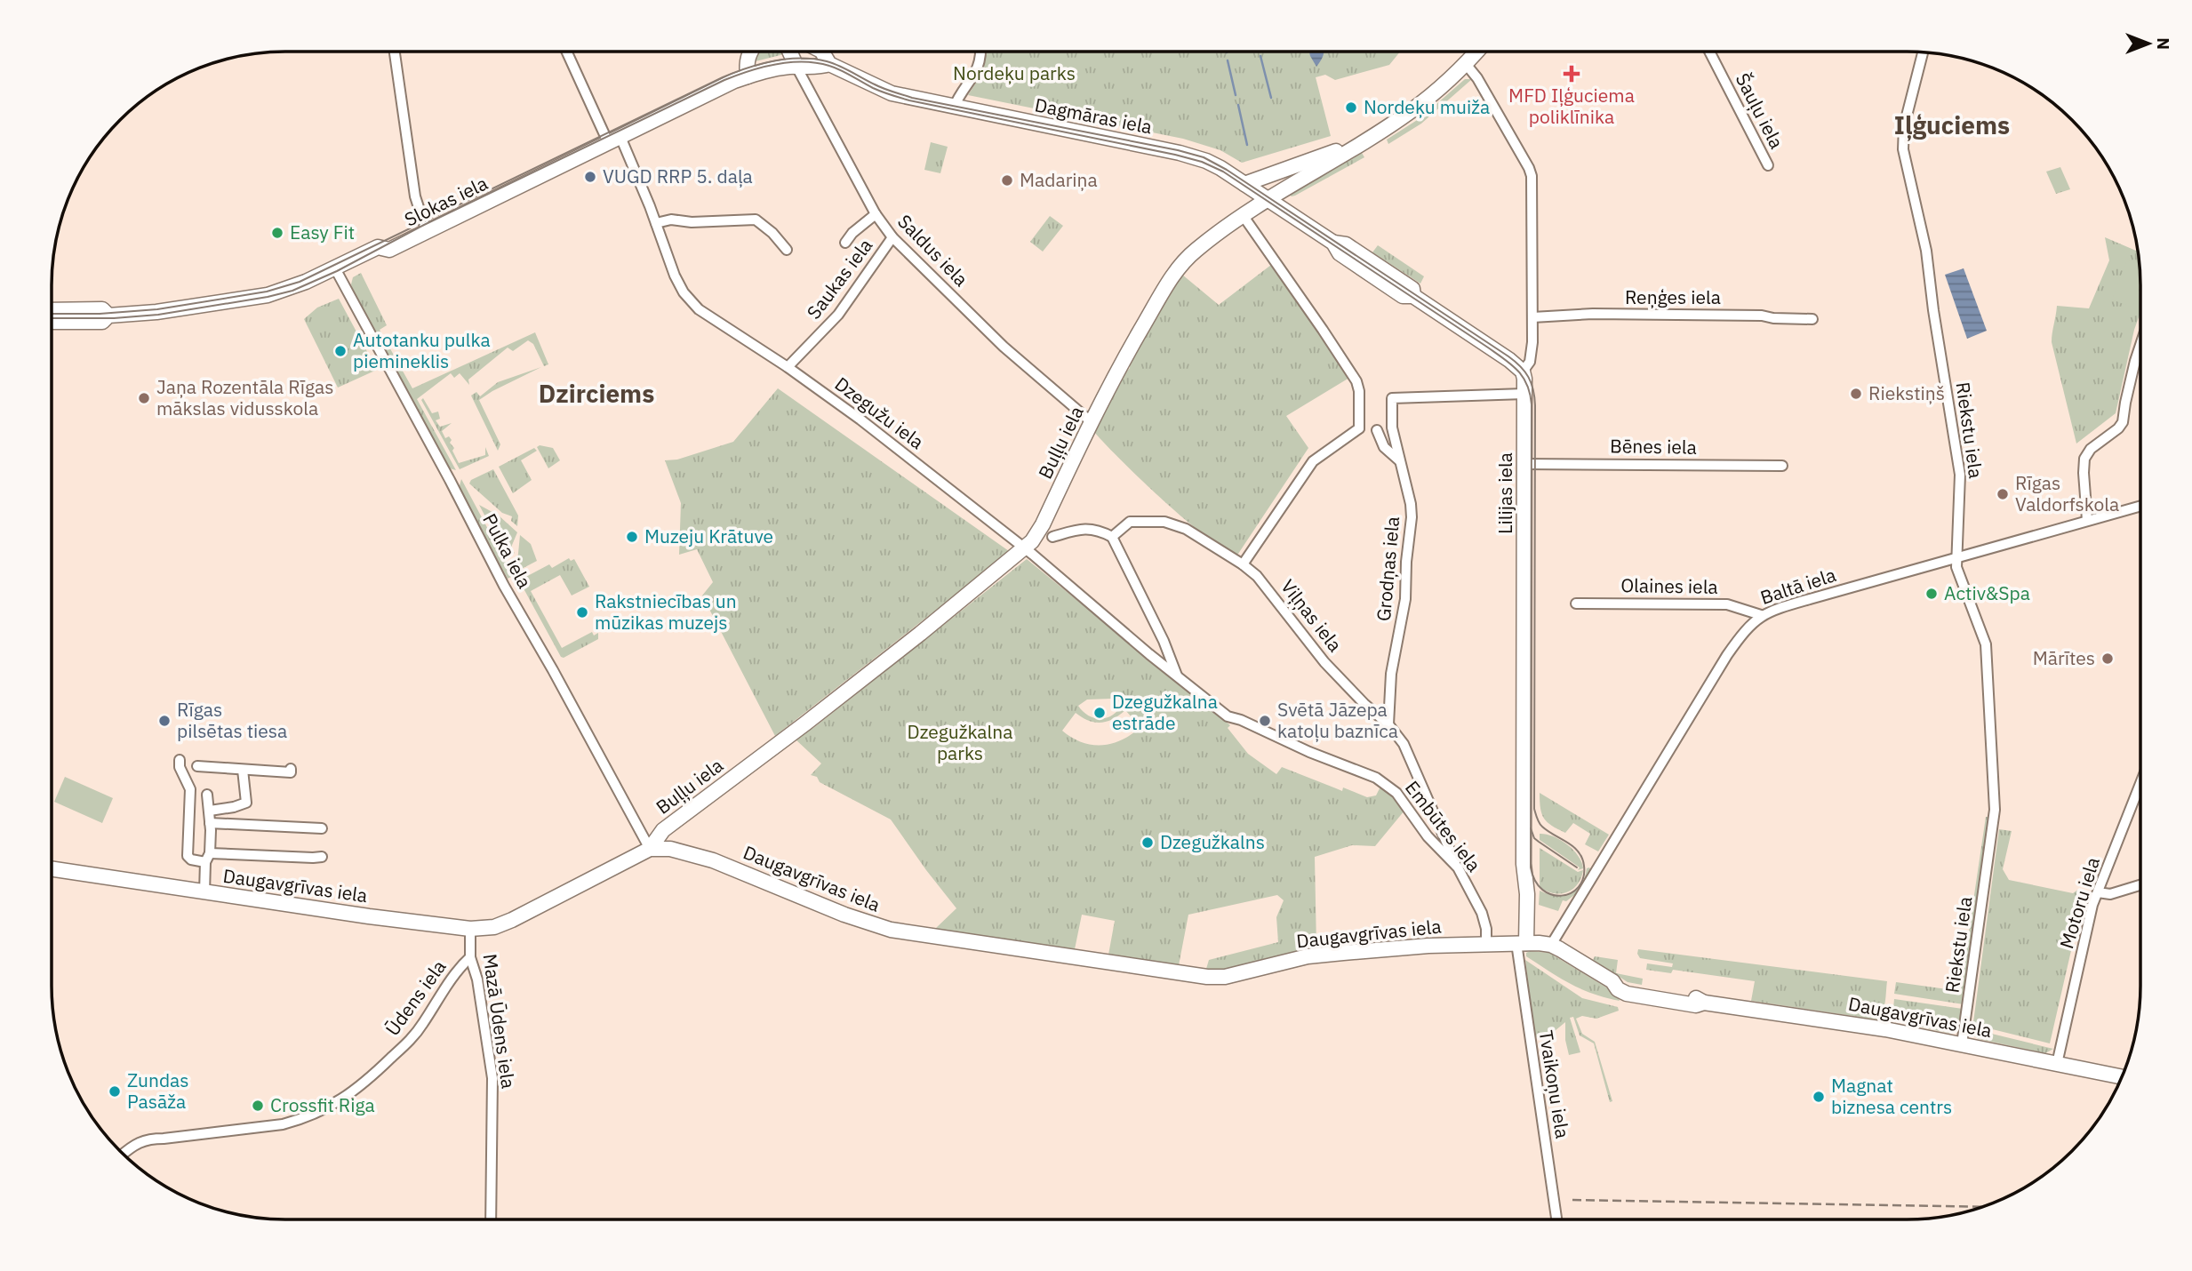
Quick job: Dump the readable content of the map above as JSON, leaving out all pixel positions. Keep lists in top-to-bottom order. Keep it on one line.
{"streets":{"street":["Šauļu iela","Dagmāras iela","Slokas iela","Saldus iela","Saukas iela","Reņģes iela","Dzegužu iela","Riekstu iela","Buļļu iela","Bēnes iela","Lilijas iela","Pulka iela","Grodņas iela","Olaines iela","Baltā iela","Viļņas iela","Embūtes iela","Daugavgrīvas iela","Motoru iela","Ūdens iela","Mazā Ūdens iela","Tvaikoņu iela"]},"crossings":[["Dagmāras iela","Buļļu iela"],["Dagmāras iela","Lilijas iela"],["Slokas iela","Dzegužu iela"],["Slokas iela","Pulka iela"],["Saldus iela","Saukas iela"],["Saldus iela","Buļļu iela"],["Saukas iela","Dzegužu iela"],["Reņģes iela","Lilijas iela"],["Dzegužu iela","Buļļu iela"],["Dzegužu iela","Embūtes iela"],["Riekstu iela","Baltā iela"],["Riekstu iela","Daugavgrīvas iela"],["Buļļu iela","Lilijas iela"],["Buļļu iela","Pulka iela"],["Buļļu iela","Daugavgrīvas iela"],["Bēnes iela","Lilijas iela"],["Lilijas iela","Daugavgrīvas iela"],["Lilijas iela","Tvaikoņu iela"],["Pulka iela","Daugavgrīvas iela"],["Grodņas iela","Viļņas iela"],["Olaines iela","Baltā iela"],["Baltā iela","Daugavgrīvas iela"],["Viļņas iela","Embūtes iela"],["Embūtes iela","Daugavgrīvas iela"],["Daugavgrīvas iela","Motoru iela"],["Daugavgrīvas iela","Mazā Ūdens iela"],["Daugavgrīvas iela","Tvaikoņu iela"],["Ūdens iela","Mazā Ūdens iela"]],"districts":["Iļģuciems","Dzirciems"],"parks":["Nordeķu parks","Dzegužkalna parks"],"places":{"health":["MFD Iļģuciema poliklīnika"],"other":["Nordeķu muiža","VUGD RRP 5. daļa","Madariņa","Easy Fit","Autotanku pulka piemineklis","Riekstiņš","Jaņa Rozentāla Rīgas mākslas vidusskola","Rīgas Valdorfskola","Muzeju Krātuve","Activ&Spa","Rakstniecības un mūzikas muzejs","Mārītes","Dzegužkalna estrāde","Rīgas pilsētas tiesa","Svētā Jāzepa katoļu baznīca","Dzegužkalns","Zundas Pasāža","Magnat biznesa centrs","Crossfit Riga"]},"north":"right"}
